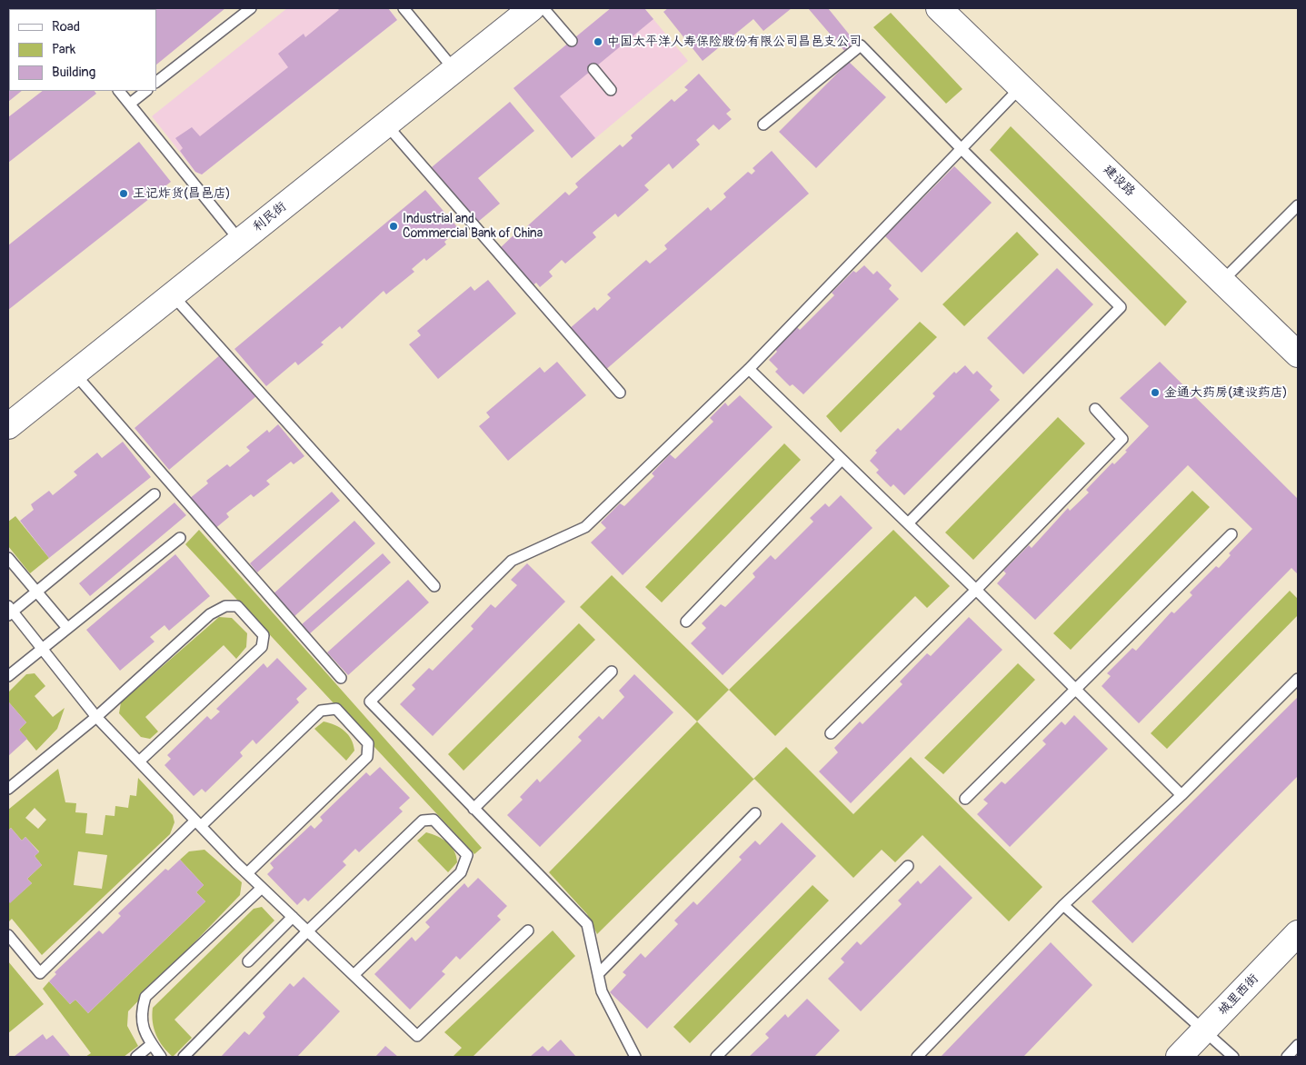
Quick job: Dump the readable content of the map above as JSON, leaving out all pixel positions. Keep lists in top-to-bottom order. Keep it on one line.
{"streets":{"street":["建设路","利民街","城里西街"]},"places":["中国太平洋人寿保险股份有限公司昌邑支公司","王记炸货(昌邑店)","Industrial and Commercial Bank of China","金通大药房(建设药店)"],"legend":["Road","Park","Building"]}
